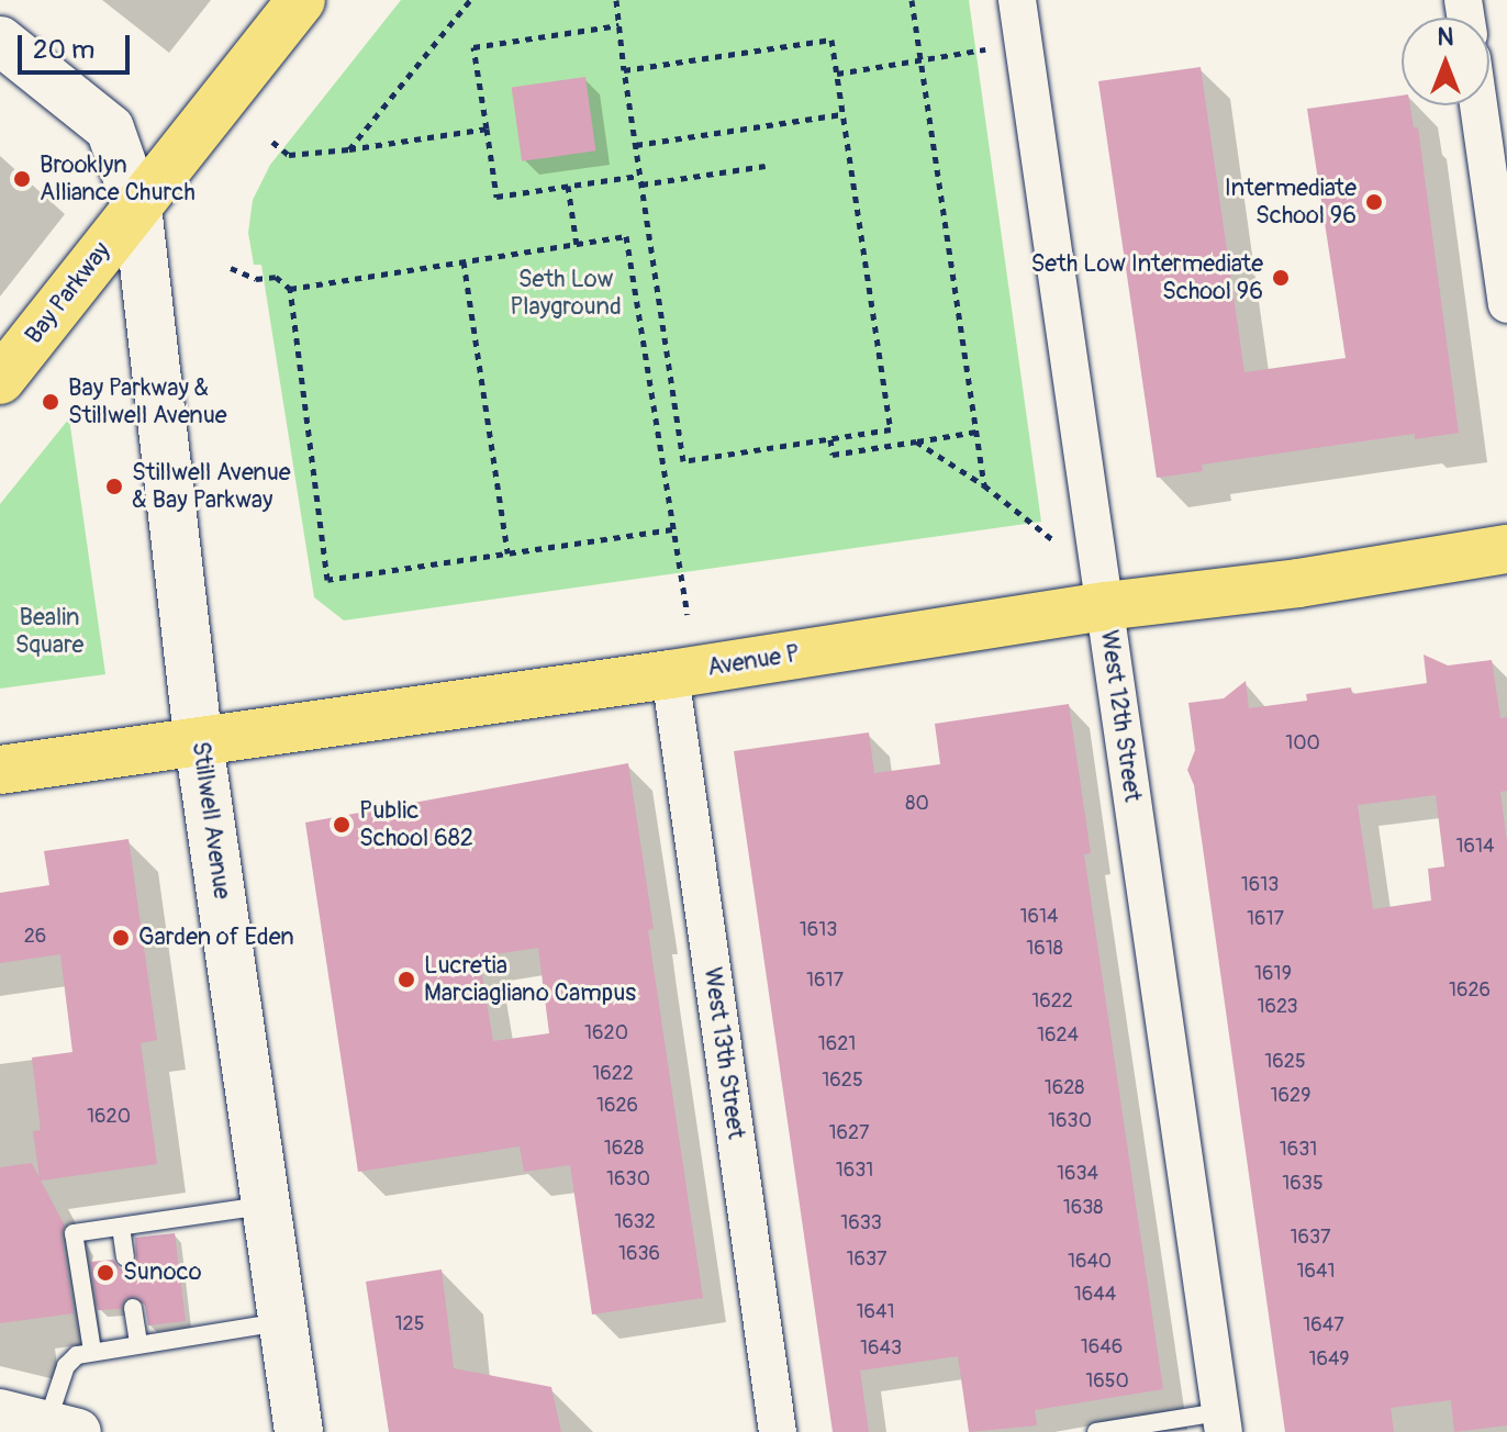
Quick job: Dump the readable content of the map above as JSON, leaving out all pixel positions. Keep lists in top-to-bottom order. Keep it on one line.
{"streets":{"main road":["Bay Parkway","Avenue P","Stillwell Avenue"],"street":["West 12th Street","West 13th Street"]},"crossings":[["Bay Parkway","Stillwell Avenue"],["Avenue P","West 12th Street"],["Avenue P","Stillwell Avenue"],["Avenue P","West 13th Street"]],"parks":["Seth Low Playground","Bealin Square"],"places":["Brooklyn Alliance Church","Intermediate School 96","Seth Low Intermediate School 96","Bay Parkway & Stillwell Avenue","Stillwell Avenue & Bay Parkway","Public School 682","Garden of Eden","Lucretia Marciagliano Campus","Sunoco"],"house_numbers":["100","80","1614","1613","1614","1617","1613","26","1618","1619","1617","1626","1622","1623","1620","1624","1621","1625","1622","1625","1628","1629","1626","1620","1630","1627","1628","1631","1631","1634","1630","1635","1638","1632","1633","1637","1636","1637","1640","1641","1644","1641","125","1647","1646","1643","1649","1650"],"scale_bar":"20 m","north":"top"}
